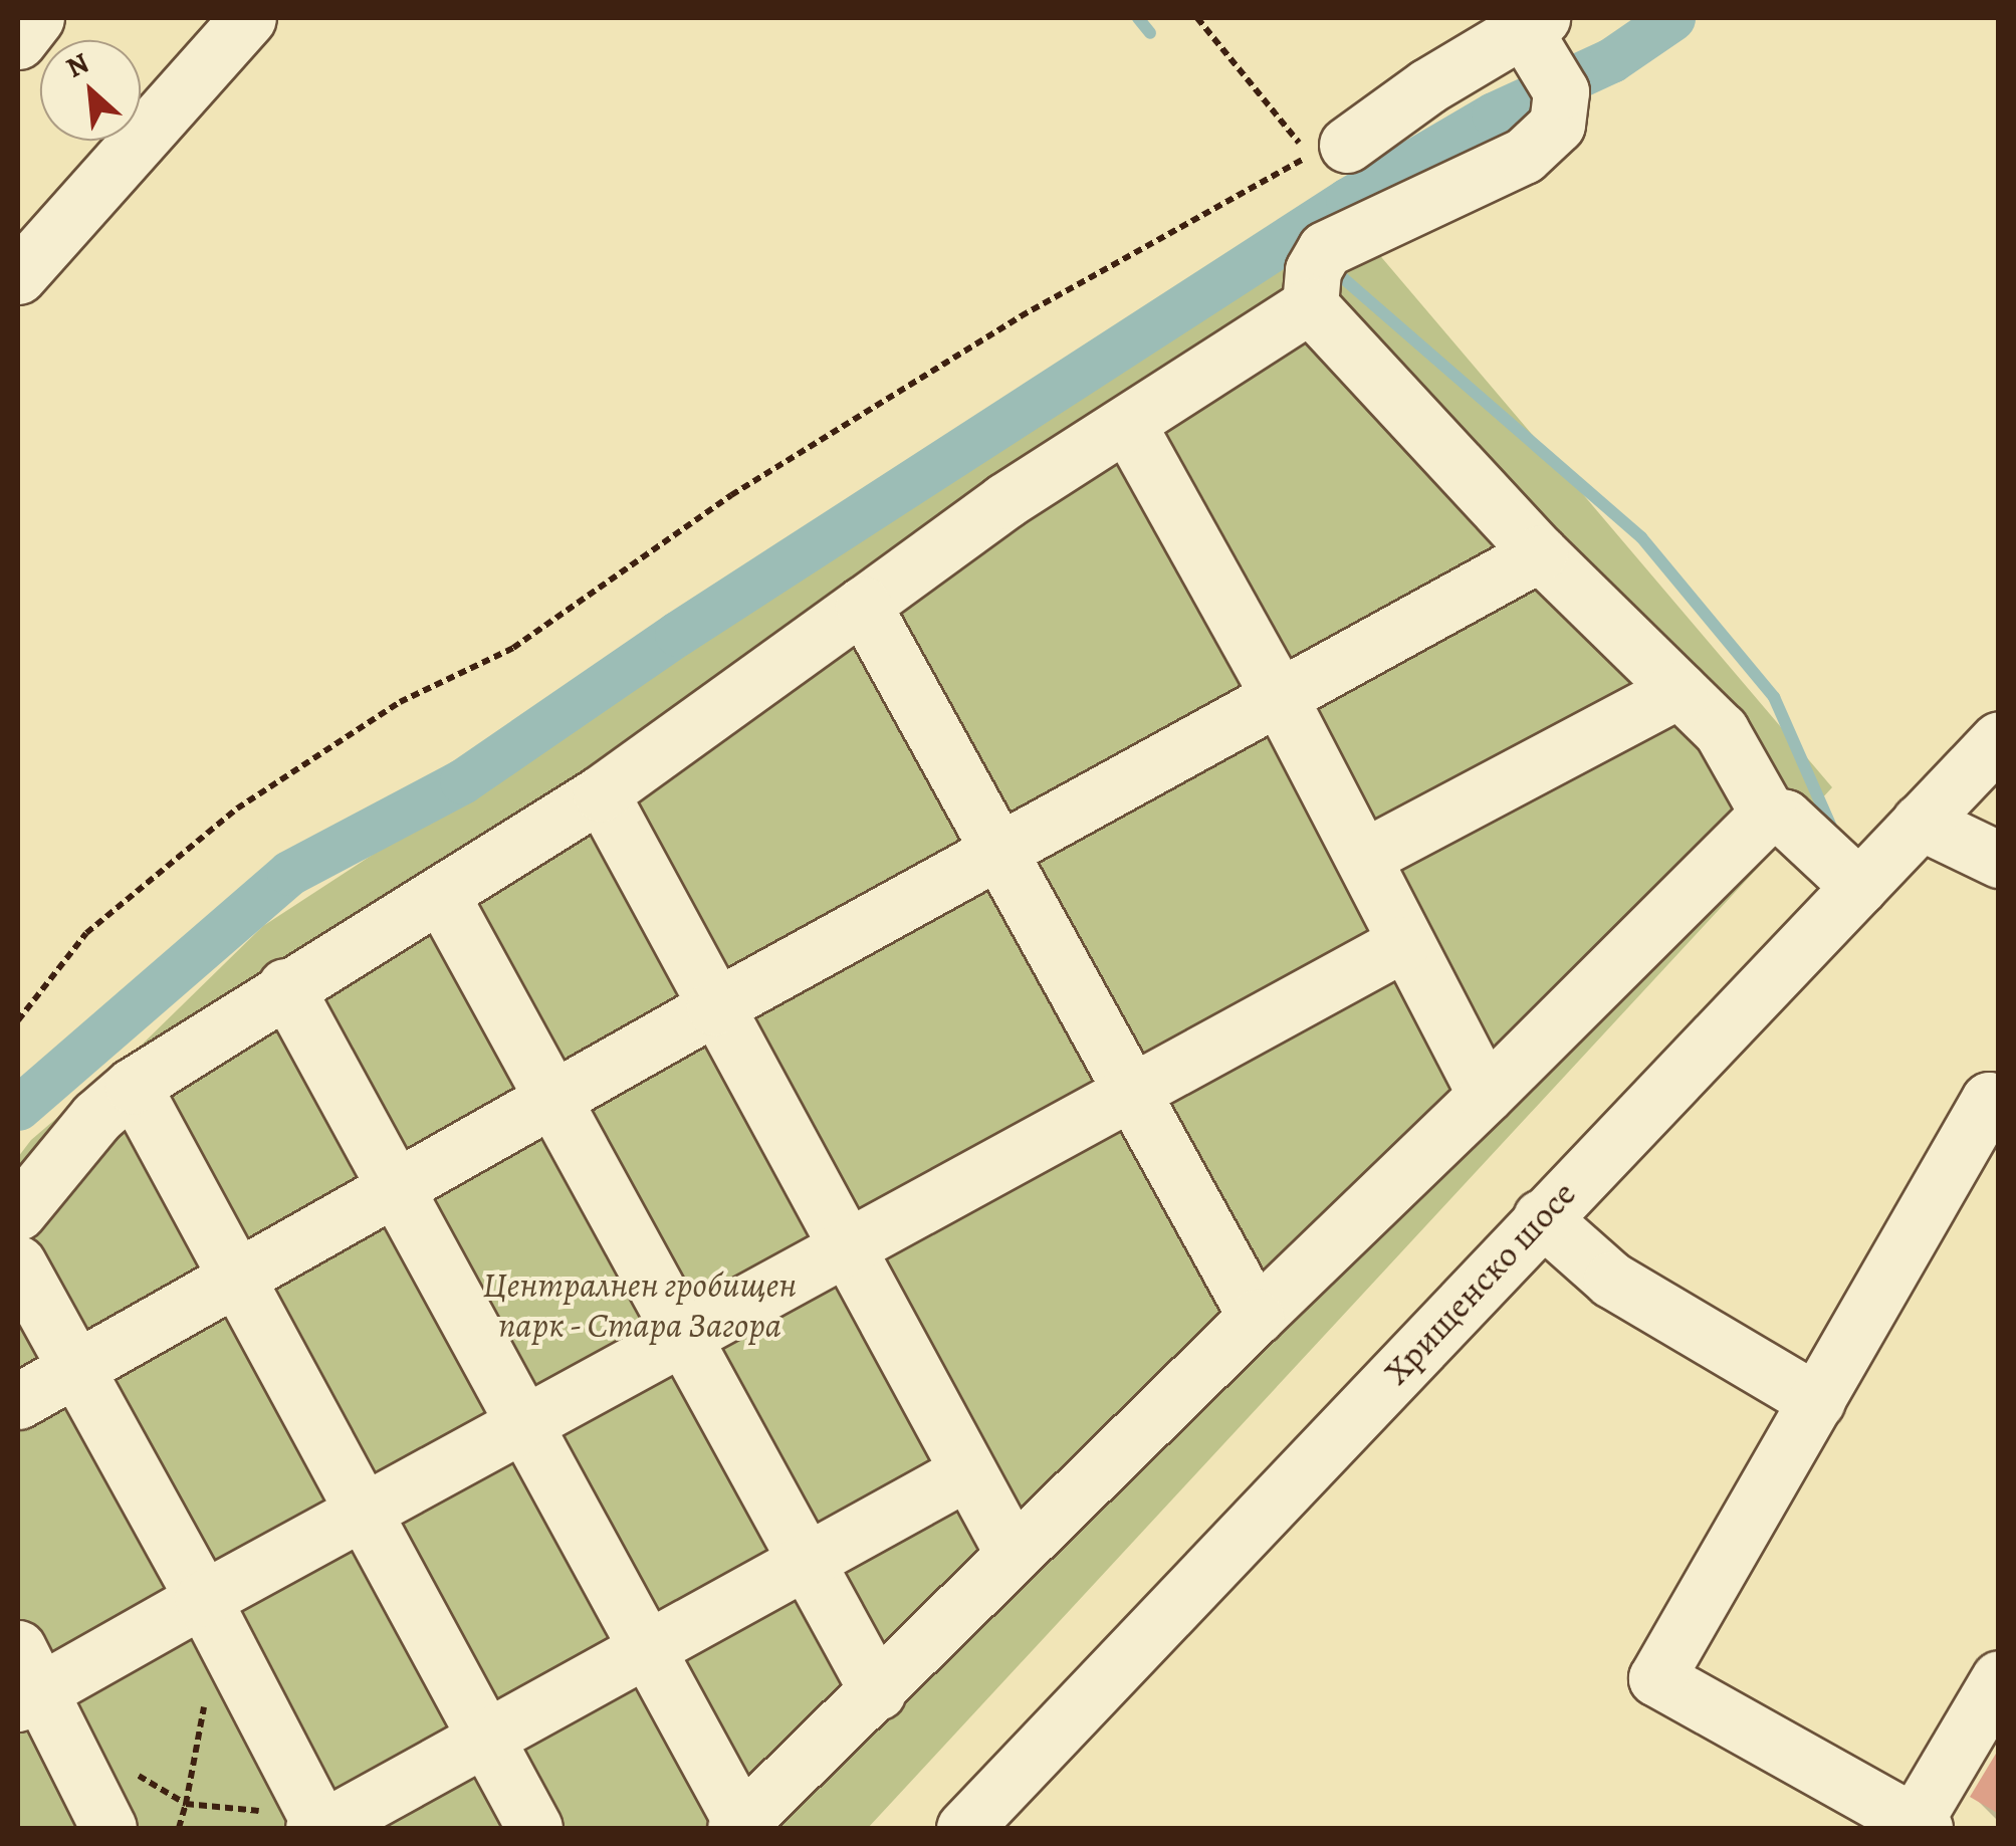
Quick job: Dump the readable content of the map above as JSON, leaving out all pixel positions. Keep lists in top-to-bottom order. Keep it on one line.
{"streets":{"street":["Хрищенско шосе"]},"parks":["Централнен гробищен парк - Стара Загора"],"north":"top left"}
